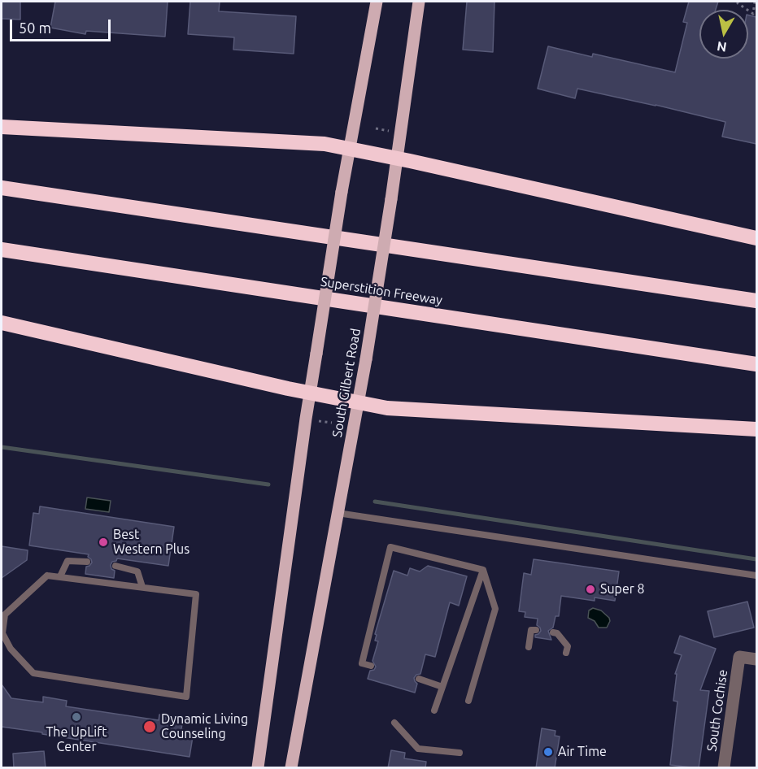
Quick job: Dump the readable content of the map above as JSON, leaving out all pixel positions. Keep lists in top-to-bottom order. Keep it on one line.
{"streets":{"highway":["Superstition Freeway"],"main road":["South Gilbert Road"],"street":["South Cochise"]},"places":["Best Western Plus","Super 8","The UpLift Center","Dynamic Living Counseling","Air Time"],"scale_bar":"50 m","north":"bottom"}
